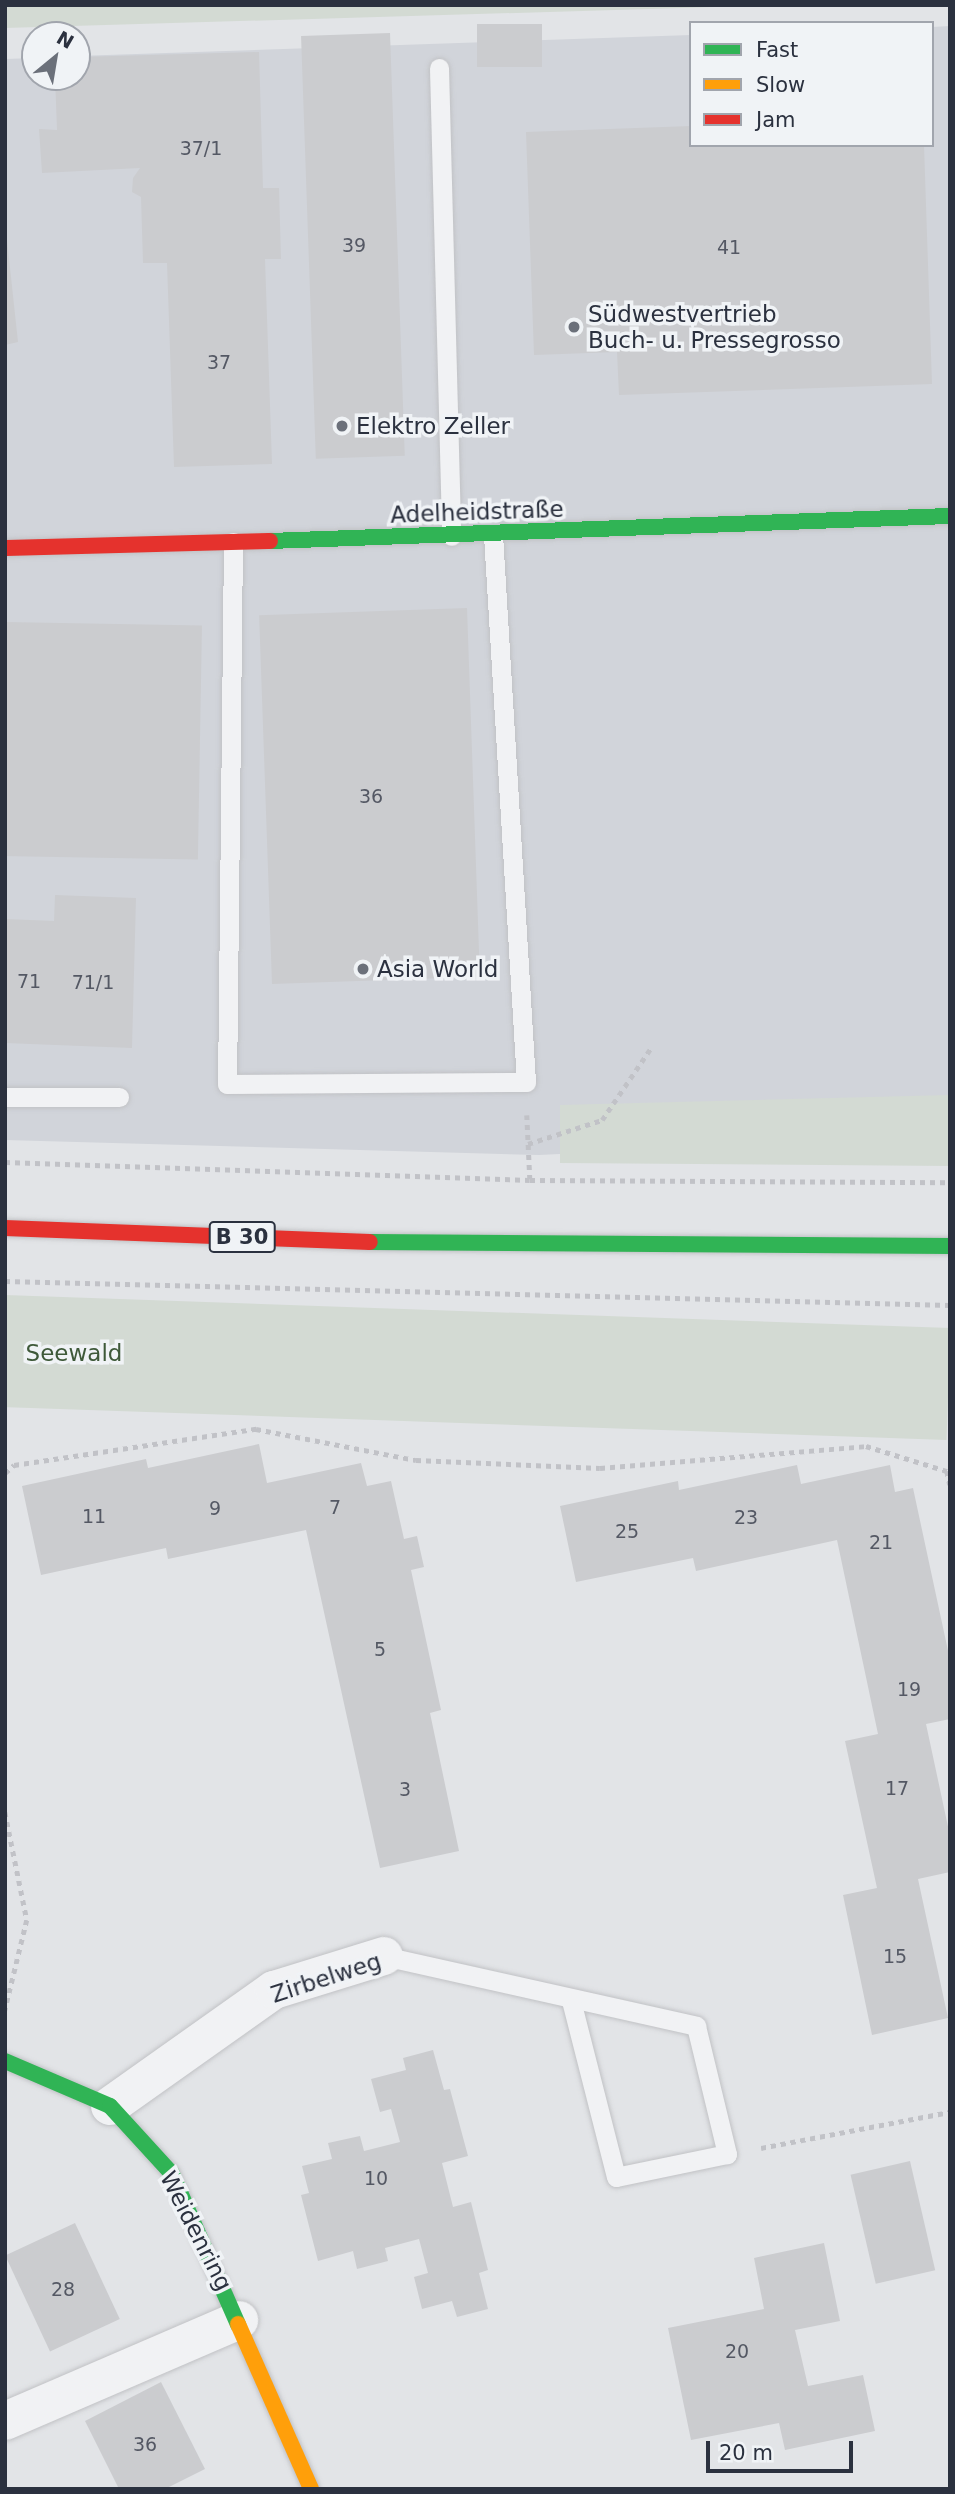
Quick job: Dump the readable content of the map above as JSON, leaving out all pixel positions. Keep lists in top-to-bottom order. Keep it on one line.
{"streets":{"street":["Adelheidstraße","B 30","Zirbelweg","Weidenring"]},"crossings":[["Zirbelweg","Weidenring"]],"parks":["Seewald"],"places":["Südwestvertrieb Buch- u. Pressegrosso","Elektro Zeller","Asia World"],"house_numbers":["37/1","39","41","37","36","71","71/1","7","9","11","23","25","21","5","19","17","3","15","10","28","20","36"],"legend":["Fast","Slow","Jam"],"scale_bar":"20 m","north":"top right"}
